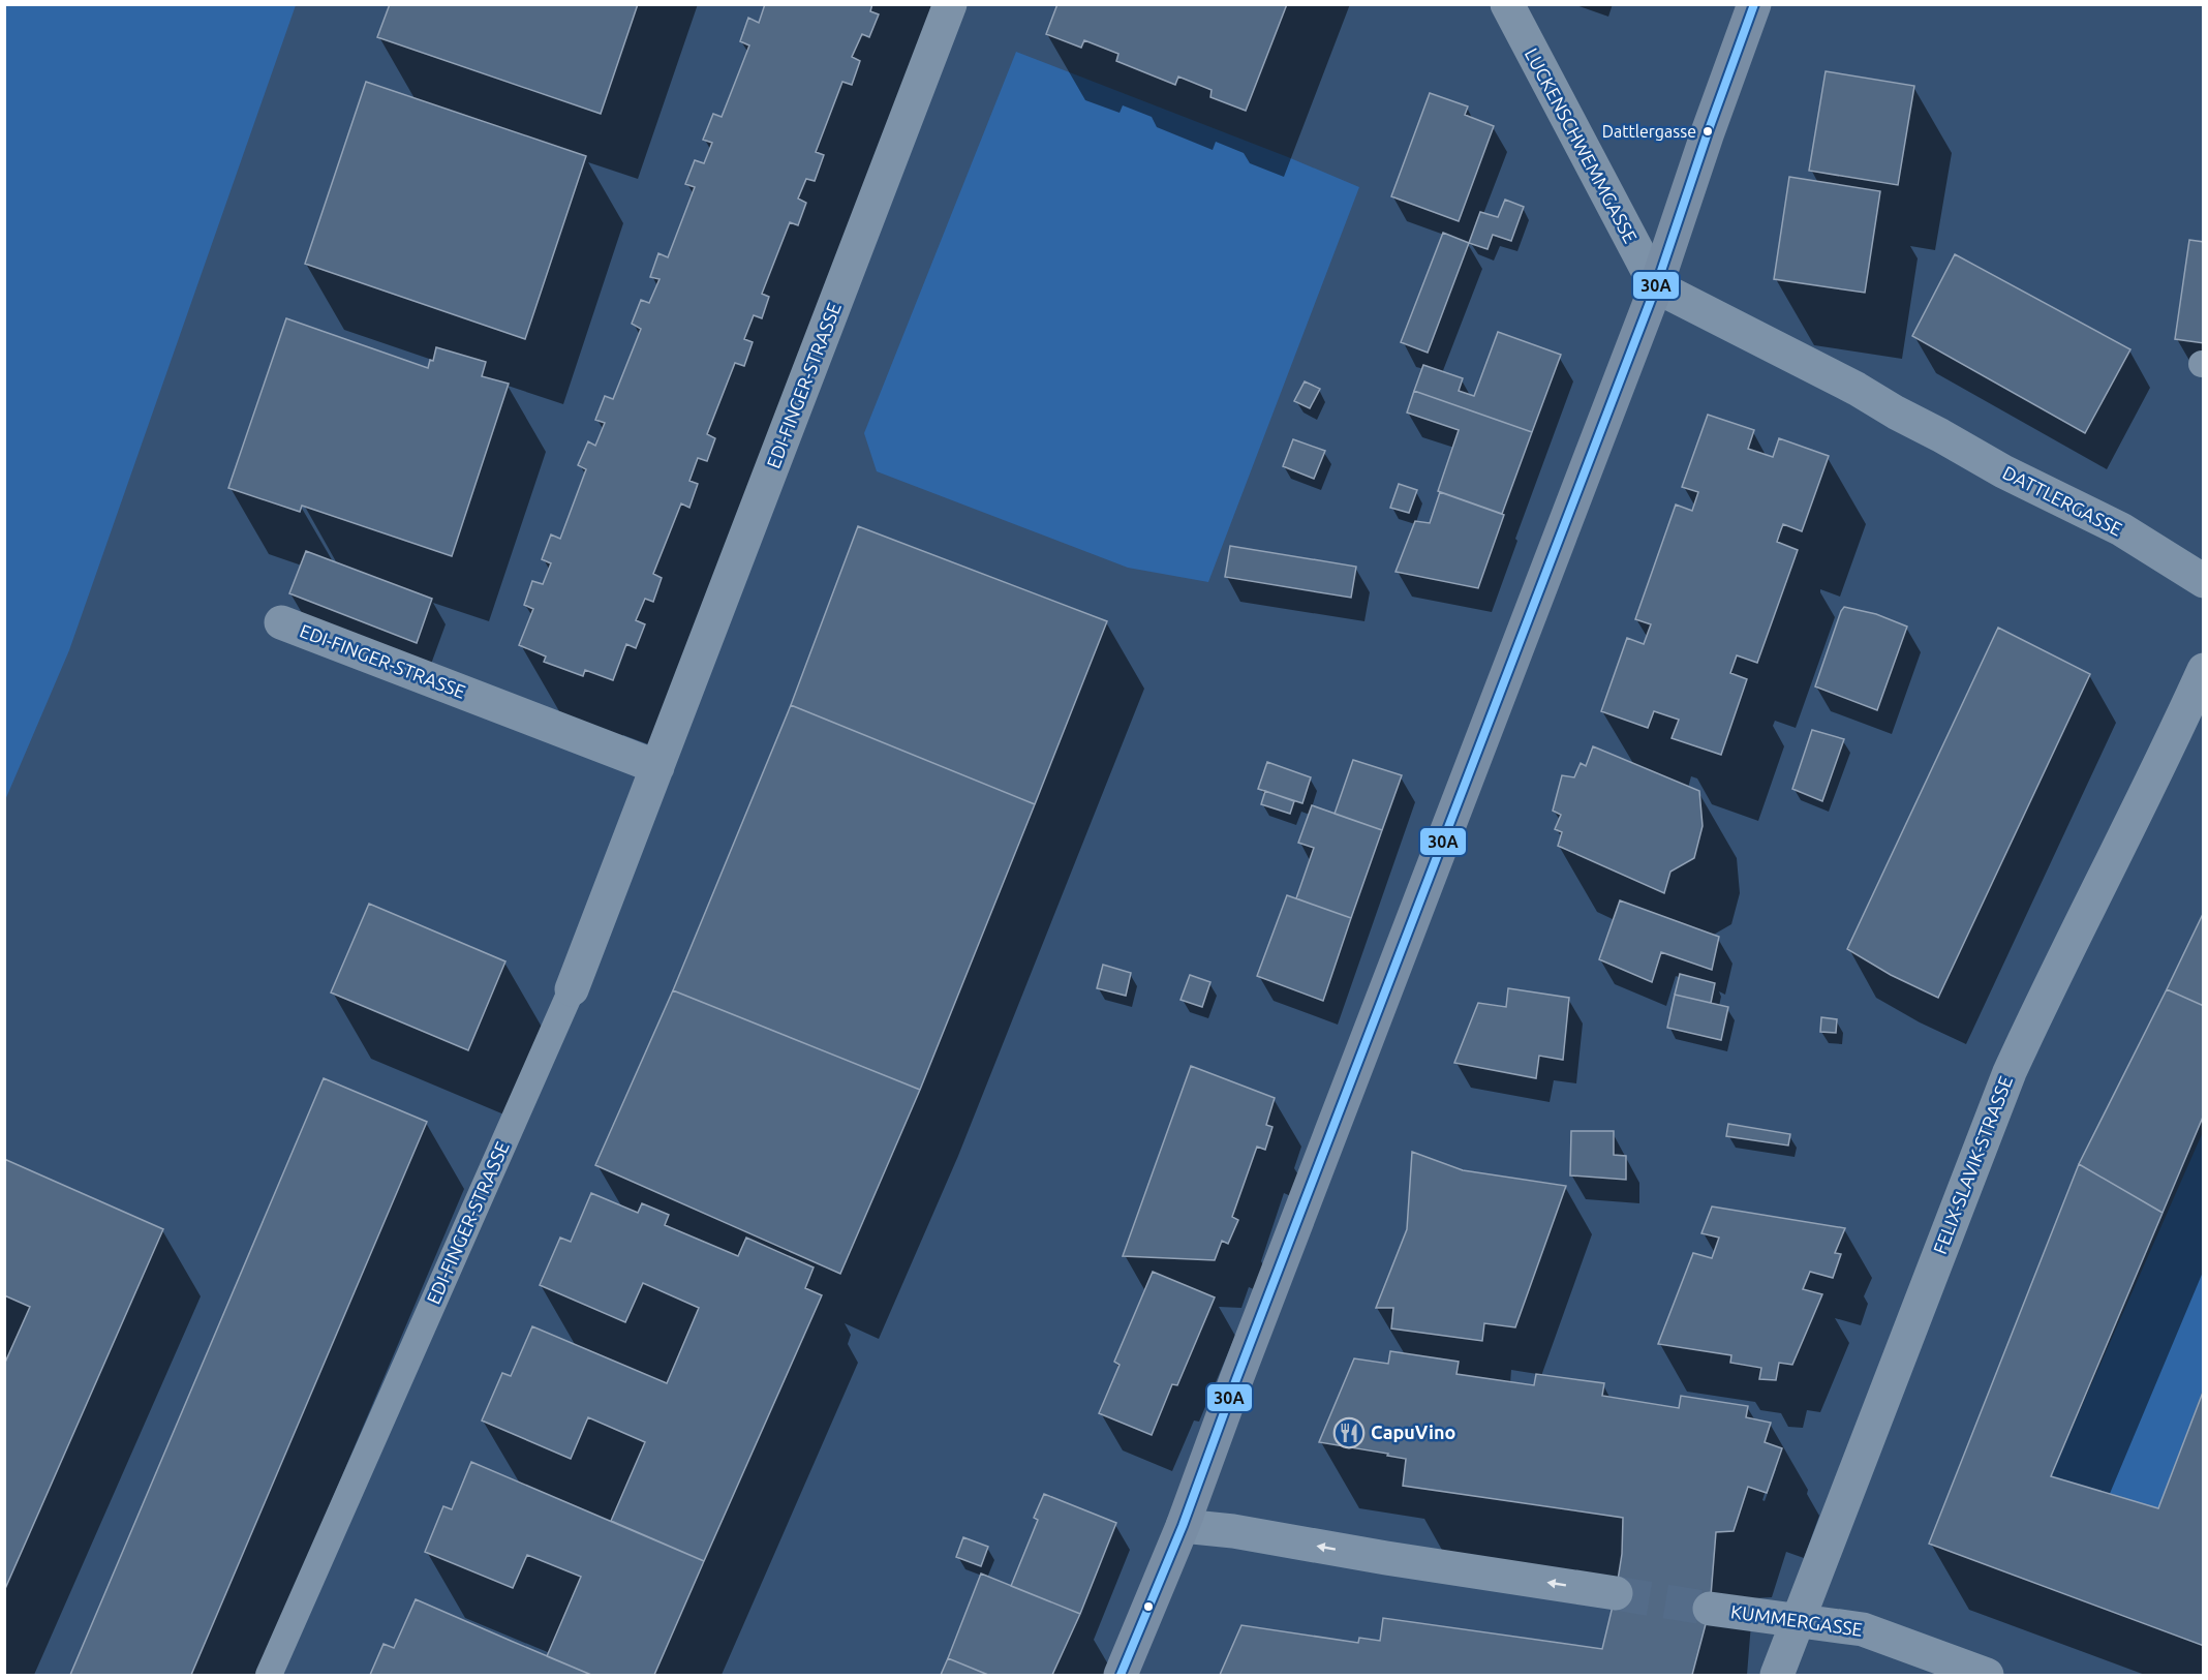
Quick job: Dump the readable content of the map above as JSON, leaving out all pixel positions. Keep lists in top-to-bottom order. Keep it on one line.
{"streets":{"street":["LUCKENSCHWEMMGASSE","EDI-FINGER-STRASSE","DATTLERGASSE","FELIX-SLAVIK-STRASSE","KUMMERGASSE"]},"crossings":[["LUCKENSCHWEMMGASSE","DATTLERGASSE"],["FELIX-SLAVIK-STRASSE","KUMMERGASSE"]],"places":{"other":["Dattlergasse"],"restaurant":["CapuVino"]},"lines":["transit line 30A"]}
